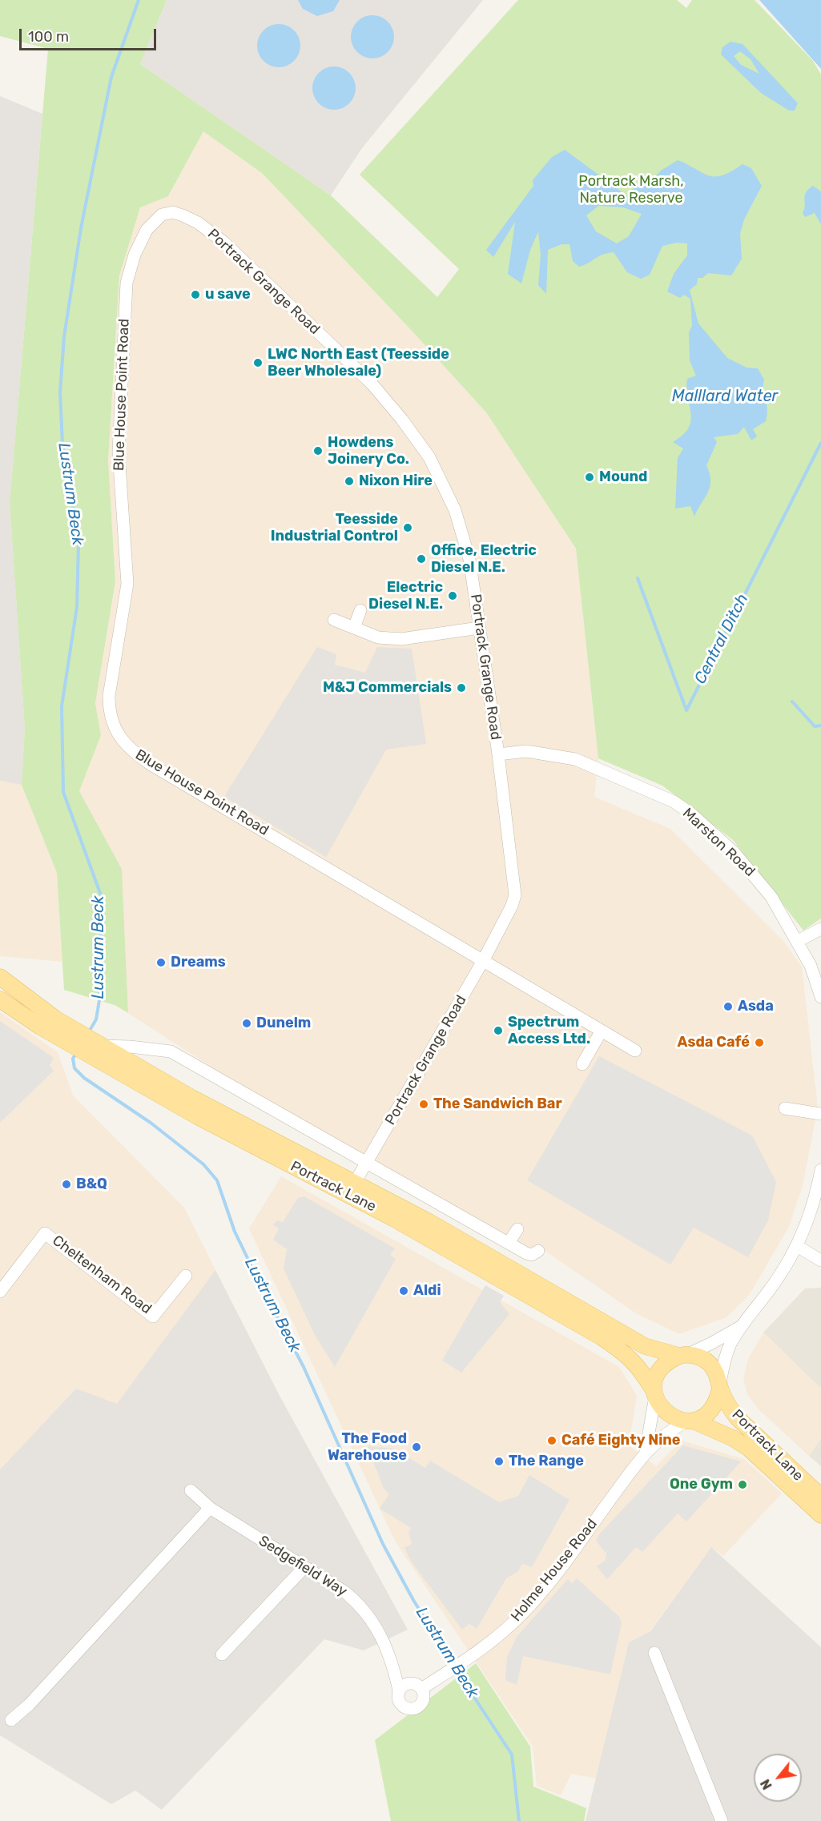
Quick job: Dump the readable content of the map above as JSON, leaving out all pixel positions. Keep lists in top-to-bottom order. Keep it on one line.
{"streets":{"main road":["Portrack Lane"],"street":["Portrack Grange Road","Blue House Point Road","Marston Road","Cheltenham Road","Sedgefield Way","Holme House Road"]},"crossings":[["Portrack Grange Road","Blue House Point Road"],["Portrack Grange Road","Marston Road"],["Portrack Grange Road","Portrack Lane"],["Portrack Lane","Holme House Road"],["Sedgefield Way","Holme House Road"]],"water":["Malllard Water","Lustrum Beck","Central Ditch"],"parks":["Portrack Marsh, Nature Reserve"],"places":["u save","LWC North East (Teesside Beer Wholesale)","Howdens Joinery Co.","Mound","Nixon Hire","Teesside Industrial Control","Office, Electric Diesel N.E.","Electric Diesel N.E.","M&J Commercials","Dreams","Asda","Dunelm","Spectrum Access Ltd.","Asda Café","The Sandwich Bar","B&Q","Aldi","Café Eighty Nine","The Food Warehouse","The Range","One Gym"],"scale_bar":"100 m","north":"bottom left"}
